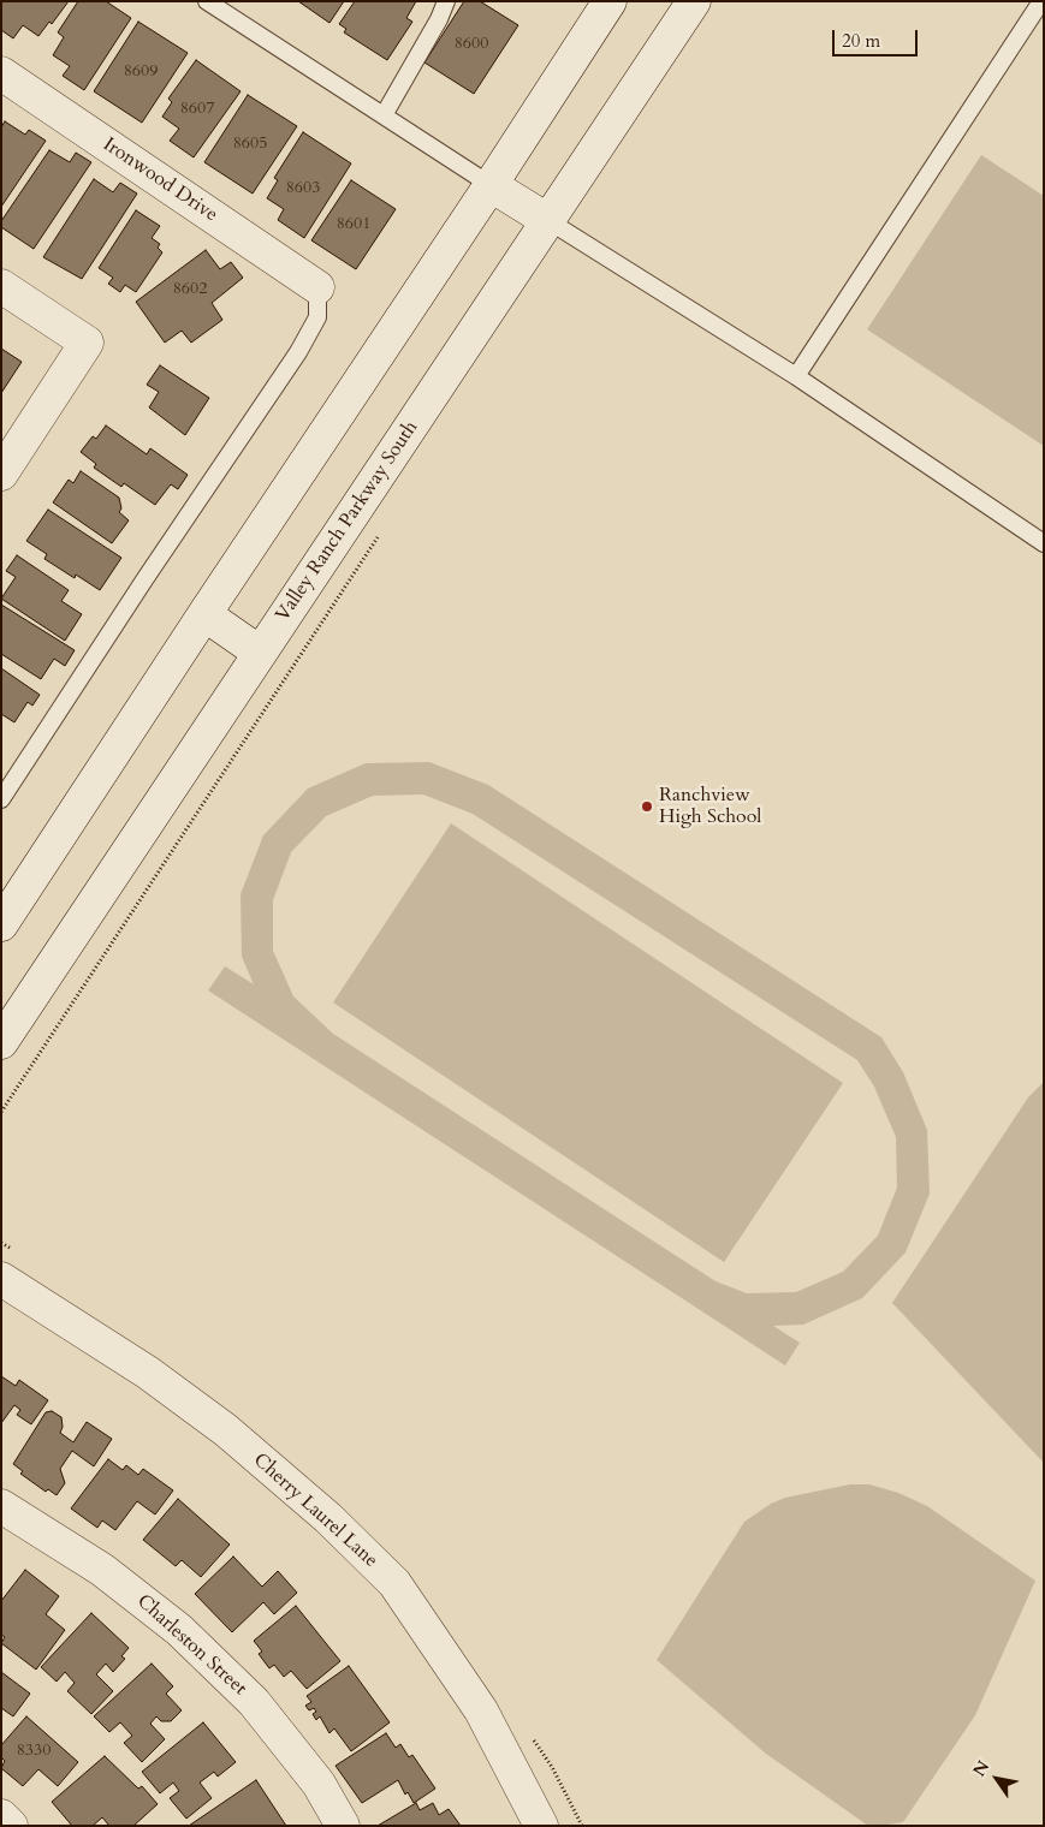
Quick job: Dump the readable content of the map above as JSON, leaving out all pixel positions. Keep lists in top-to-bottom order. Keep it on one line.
{"streets":{"street":["Ironwood Drive","Valley Ranch Parkway South","Cherry Laurel Lane","Charleston Street"]},"places":["Ranchview High School"],"house_numbers":["8600","8609","8607","8605","8603","8601","8602","8330"],"scale_bar":"20 m","north":"top left"}
